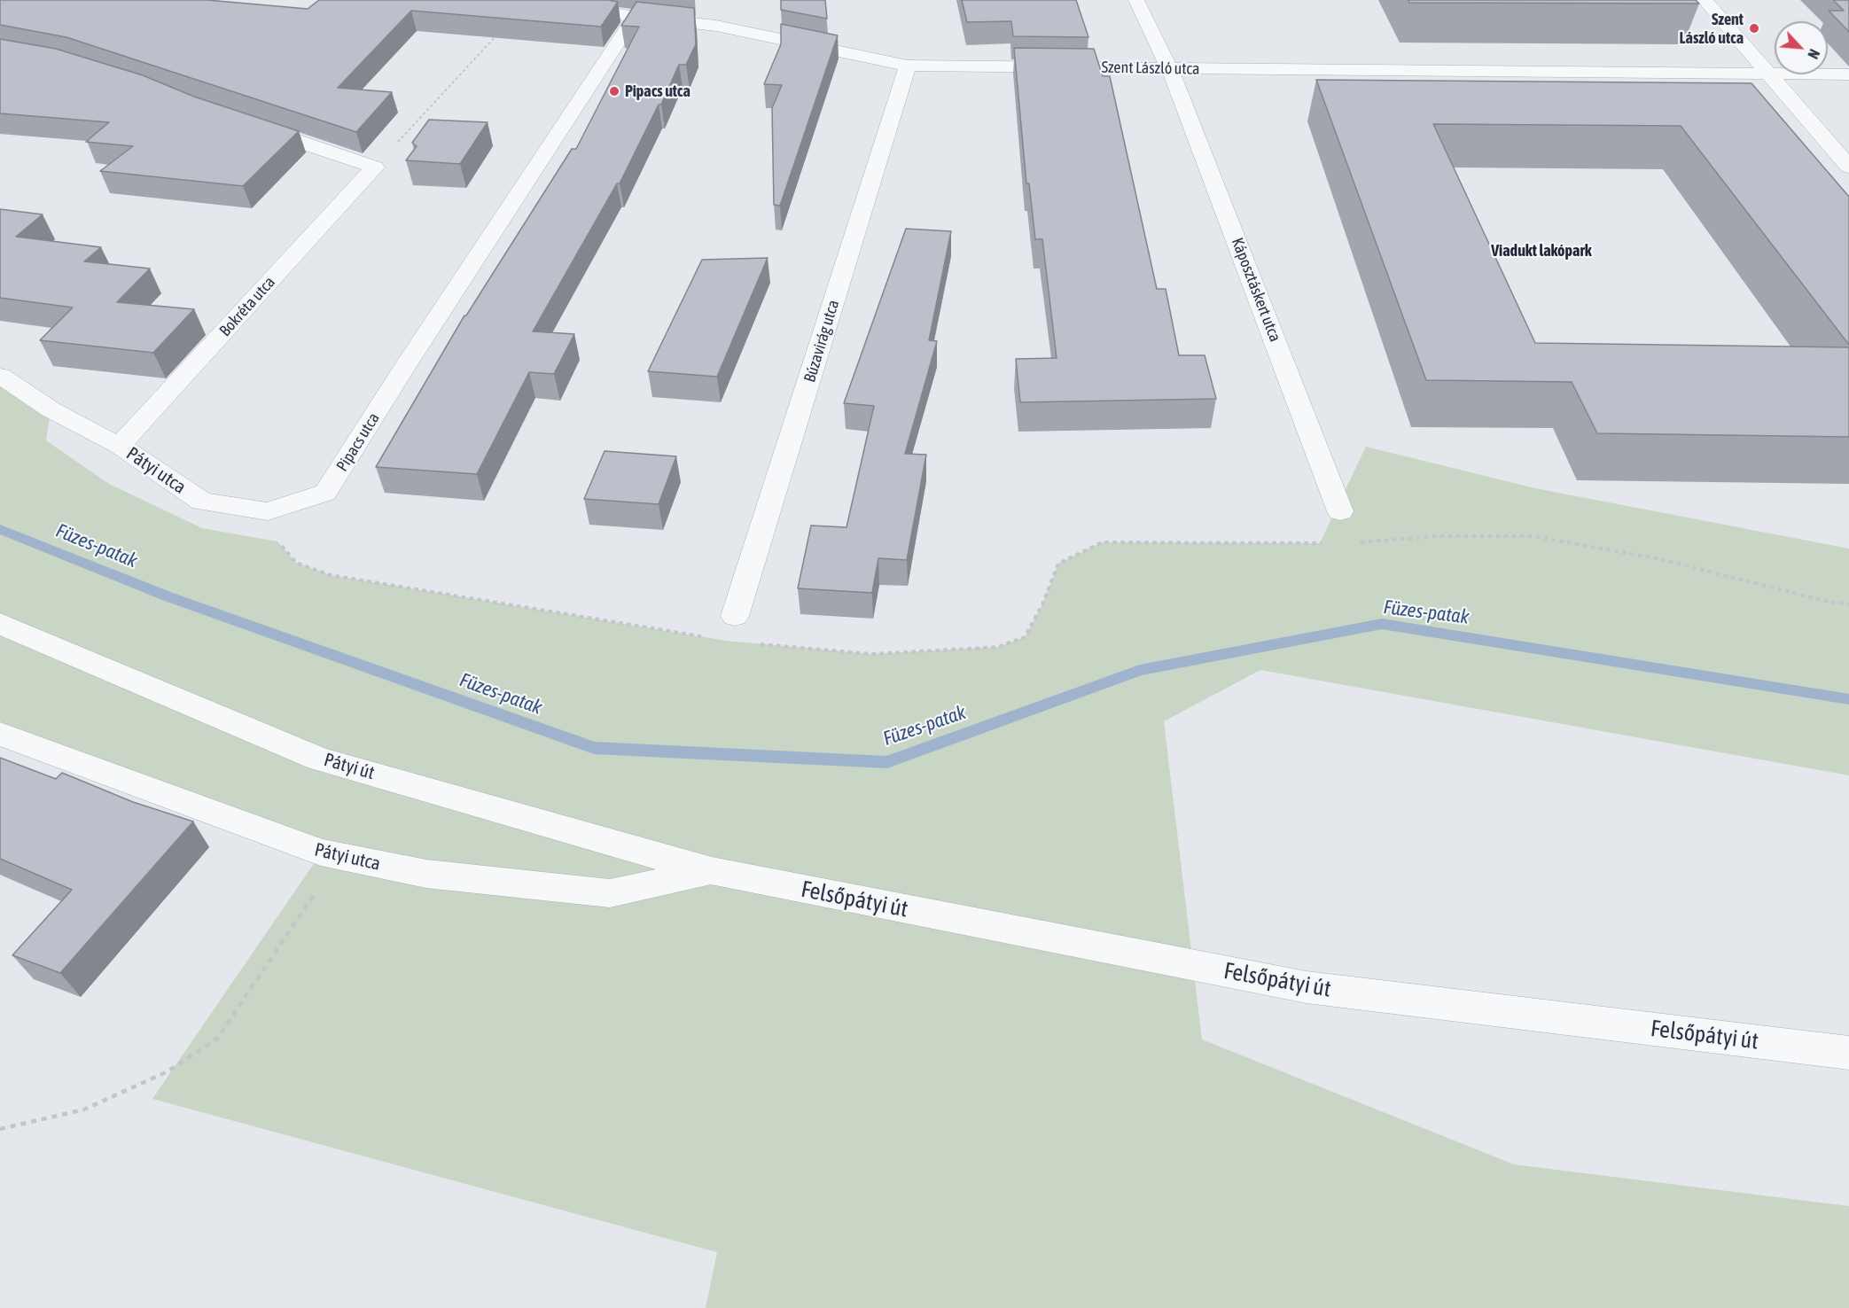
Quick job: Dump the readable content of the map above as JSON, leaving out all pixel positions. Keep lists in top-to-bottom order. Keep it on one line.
{"streets":{"street":["Szent László utca","Káposztáskert utca","Bokréta utca","Búzavirág utca","Pipacs utca","Pátyi utca","Pátyi út","Felsőpátyi út"]},"crossings":[["Szent László utca","Káposztáskert utca"],["Szent László utca","Búzavirág utca"],["Szent László utca","Pipacs utca"],["Bokréta utca","Pátyi utca"],["Pipacs utca","Pátyi utca"],["Pátyi utca","Pátyi út"],["Pátyi utca","Felsőpátyi út"],["Pátyi út","Felsőpátyi út"]],"districts":["Viadukt lakópark"],"water":["Füzes-patak"],"places":["Szent László utca","Pipacs utca"],"north":"bottom right"}
